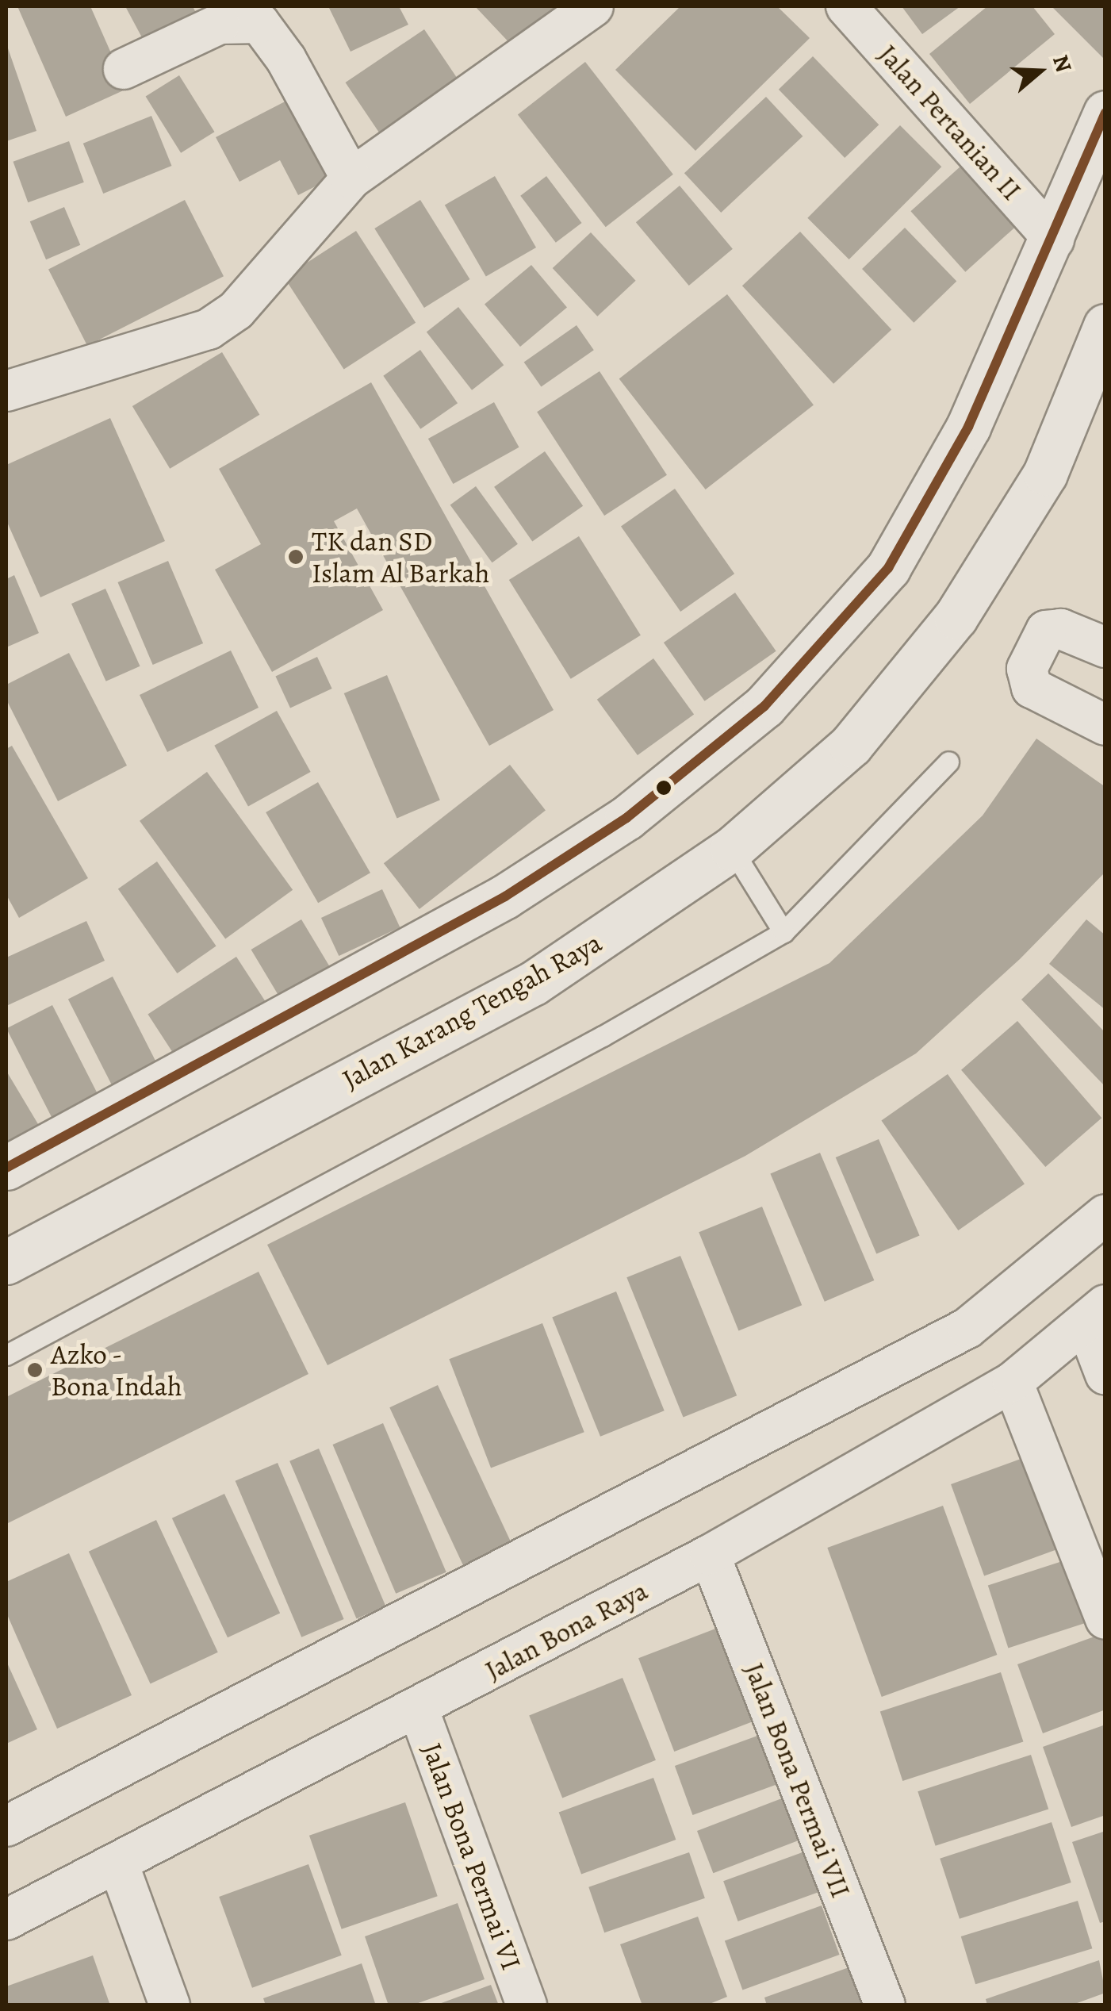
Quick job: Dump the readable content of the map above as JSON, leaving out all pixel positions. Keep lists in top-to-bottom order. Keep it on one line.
{"streets":{"main road":["Jalan Karang Tengah Raya"],"street":["Jalan Pertanian II","Jalan Bona Raya","Jalan Bona Permai VII","Jalan Bona Permai VI"]},"crossings":[["Jalan Bona Raya","Jalan Bona Permai VII"],["Jalan Bona Raya","Jalan Bona Permai VI"]],"places":["TK dan SD Islam Al Barkah","Azko - Bona Indah"],"north":"right"}
